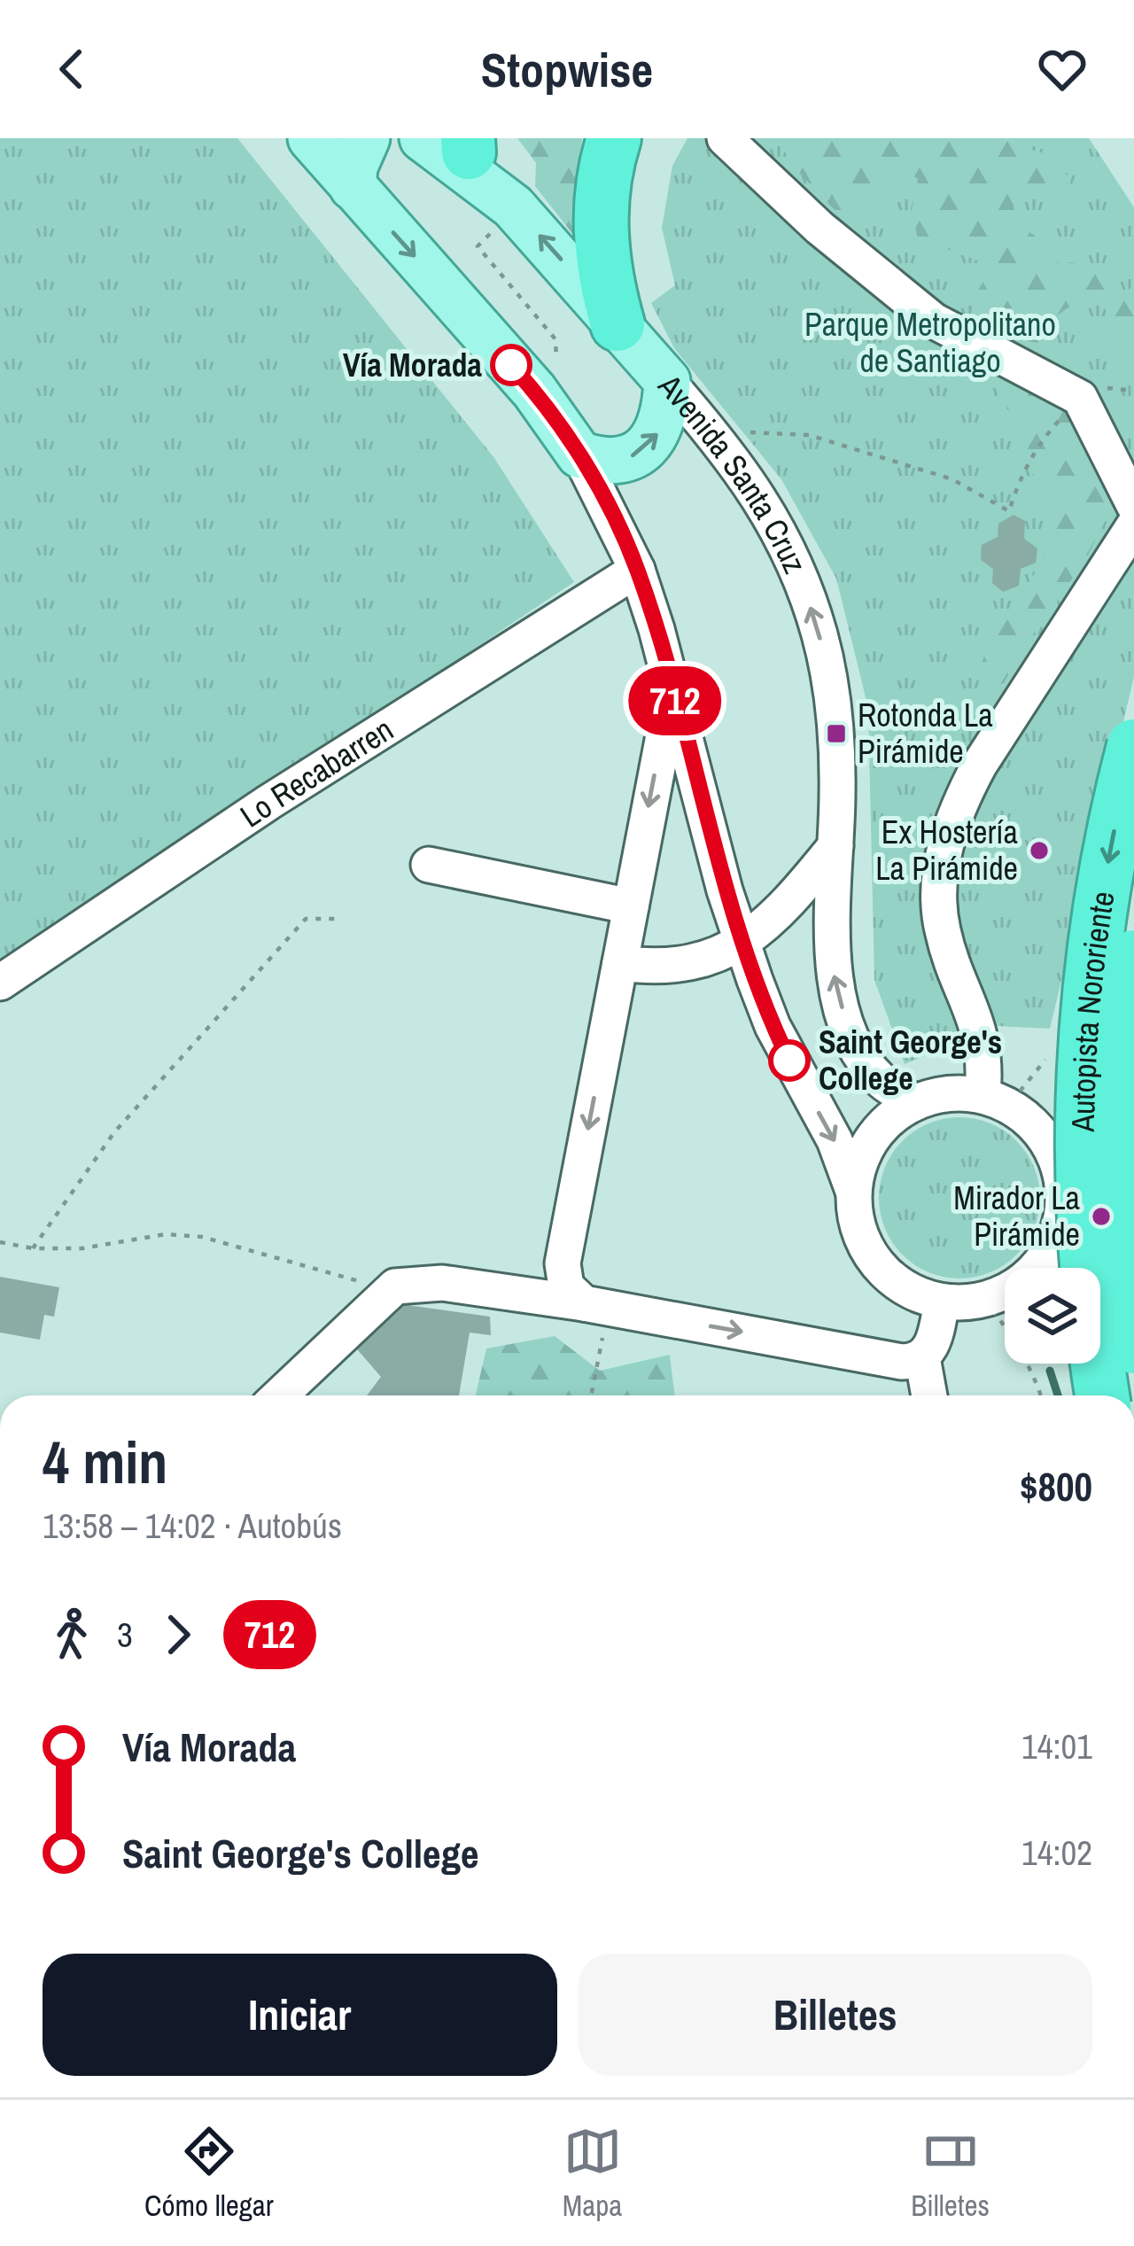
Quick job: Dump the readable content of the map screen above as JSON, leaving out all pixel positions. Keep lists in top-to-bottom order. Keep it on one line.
{"streets":{"highway":["Autopista Nororiente"],"main road":["Avenida Santa Cruz"],"street":["Lo Recabarren"]},"one_way":["Avenida Santa Cruz"],"parks":["Parque Metropolitano de Santiago"],"places":{"other":["Vía Morada","Ex Hostería La Pirámide","Saint George's College","Mirador La Pirámide"],"transit":["Rotonda La Pirámide"]},"lines":["bus line 712"],"page":{"header":"Stopwise","on_map":"712","heading":["4 min","13:58 – 14:02 · Autobús","$800"],"legs":["3","712"],"list":[{"name":"Vía Morada","value":"14:01"},{"name":"Saint George's College","value":"14:02"}],"buttons":["Iniciar","Billetes"],"tabs":["Cómo llegar","Mapa","Billetes"]}}
